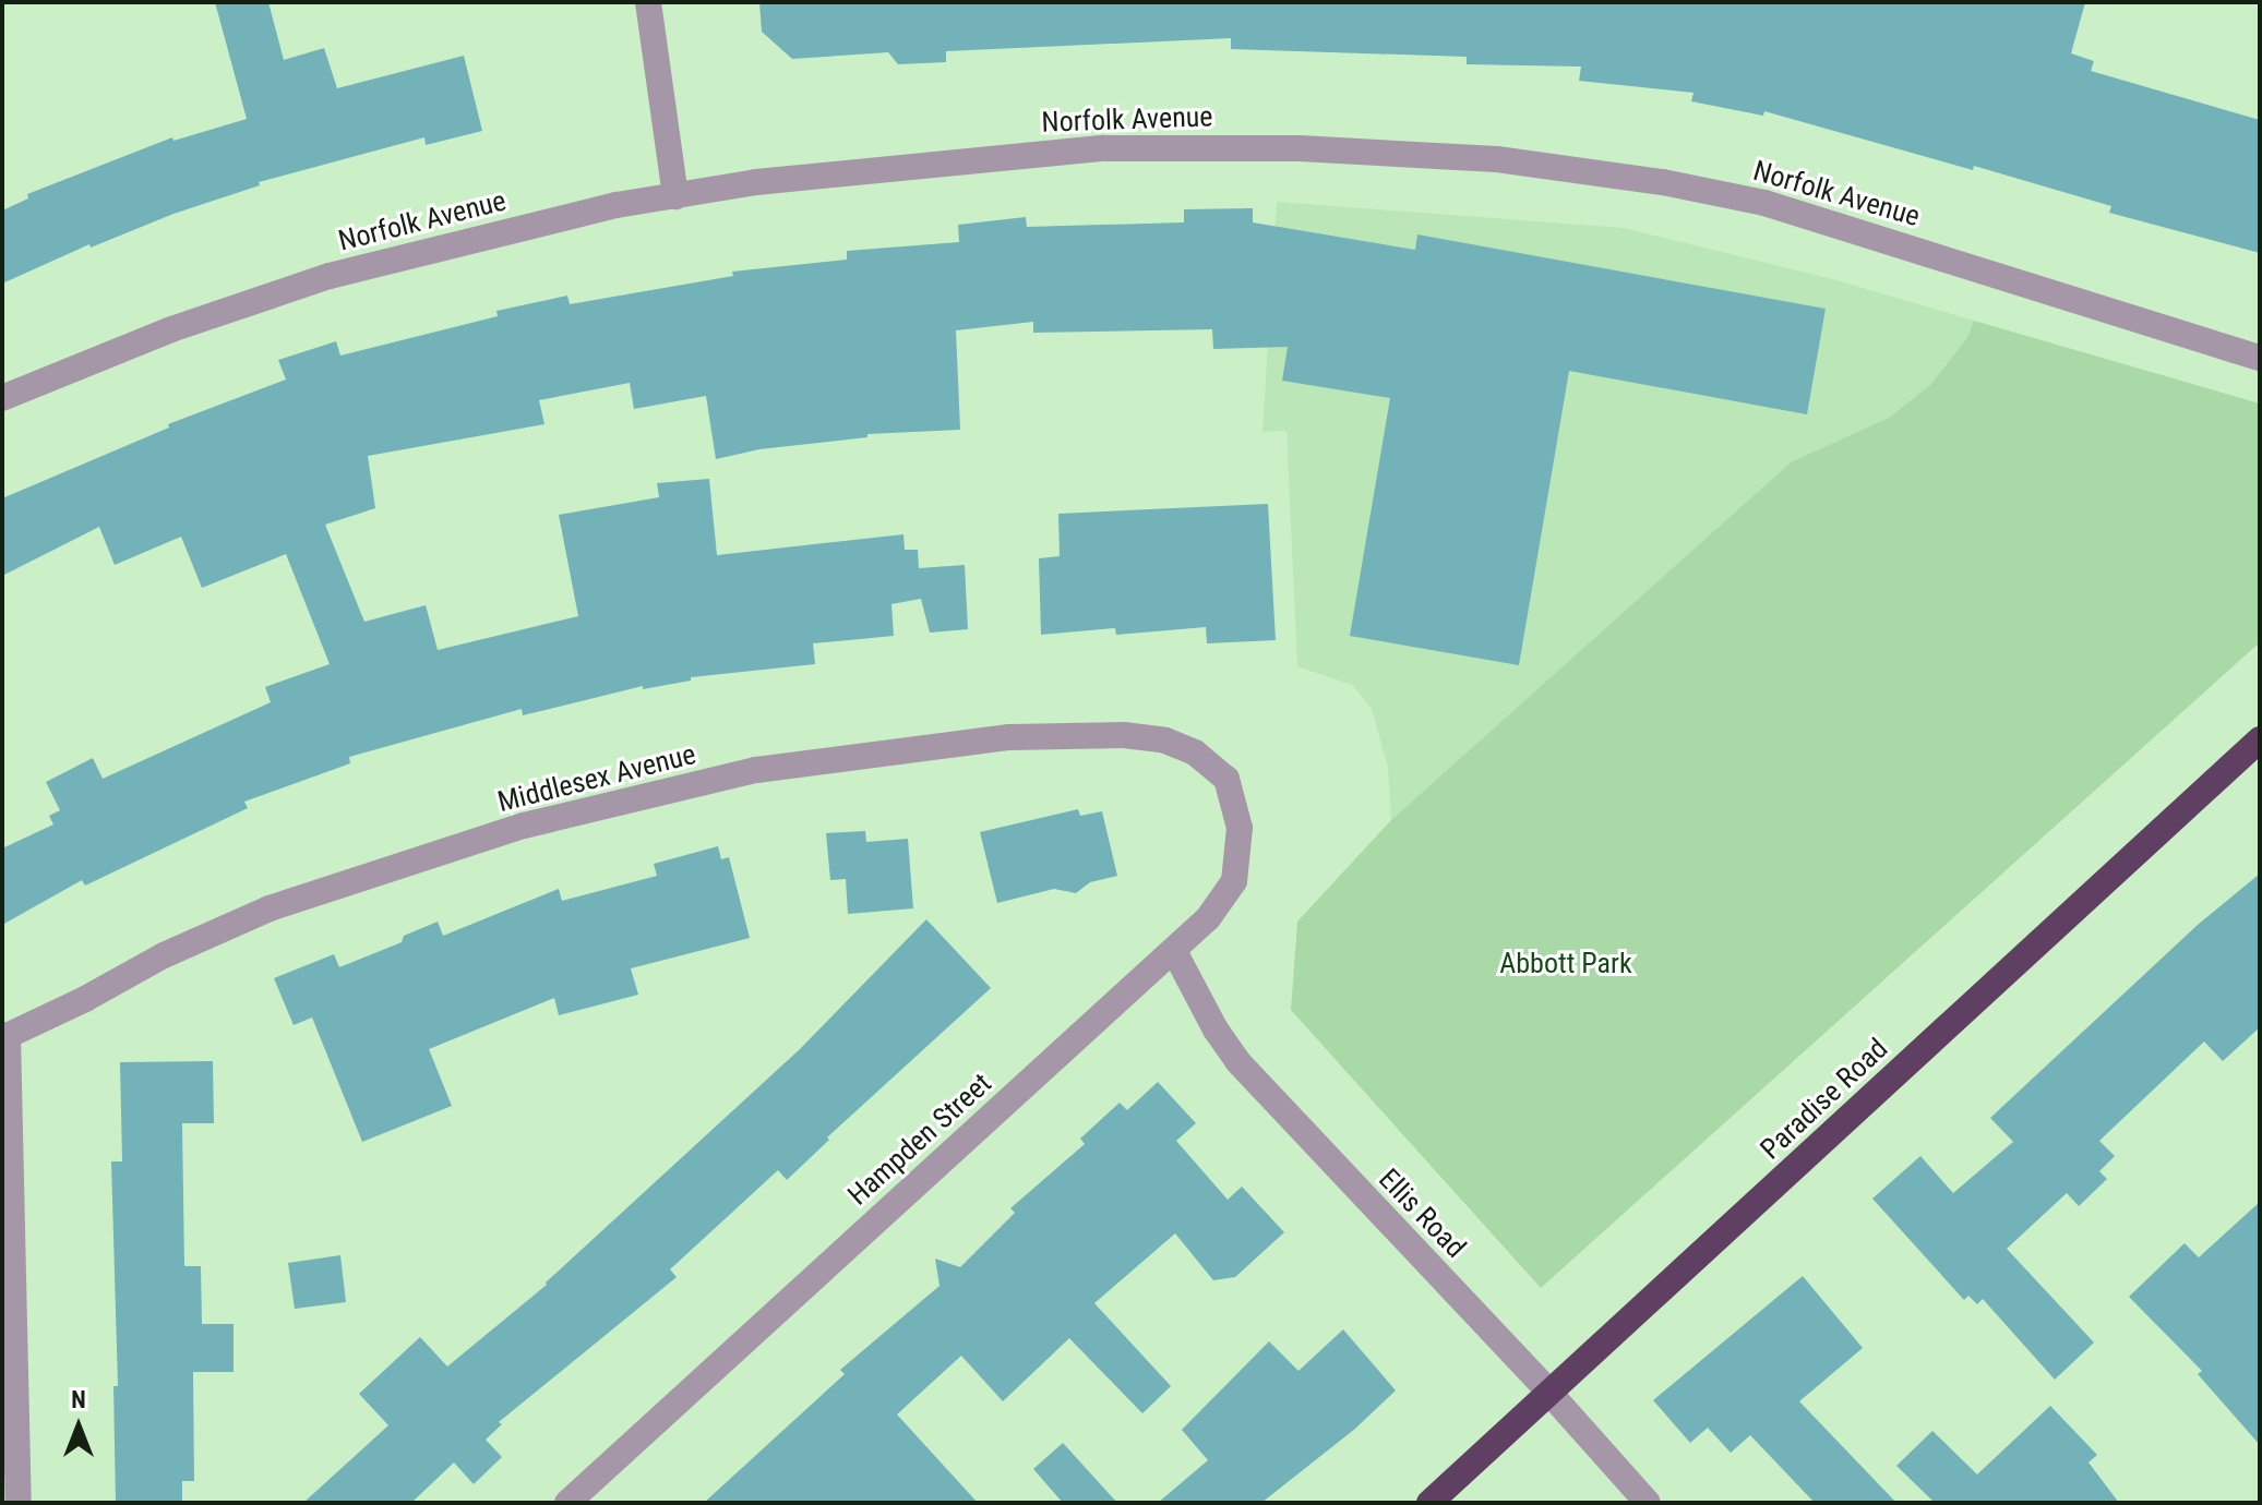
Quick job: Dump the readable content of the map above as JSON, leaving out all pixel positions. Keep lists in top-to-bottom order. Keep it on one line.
{"streets":{"highway":["Paradise Road"],"street":["Norfolk Avenue","Middlesex Avenue","Hampden Street","Ellis Road"]},"crossings":[["Middlesex Avenue","Hampden Street"],["Paradise Road","Ellis Road"],["Hampden Street","Ellis Road"]],"parks":["Abbott Park"],"north":"top"}
